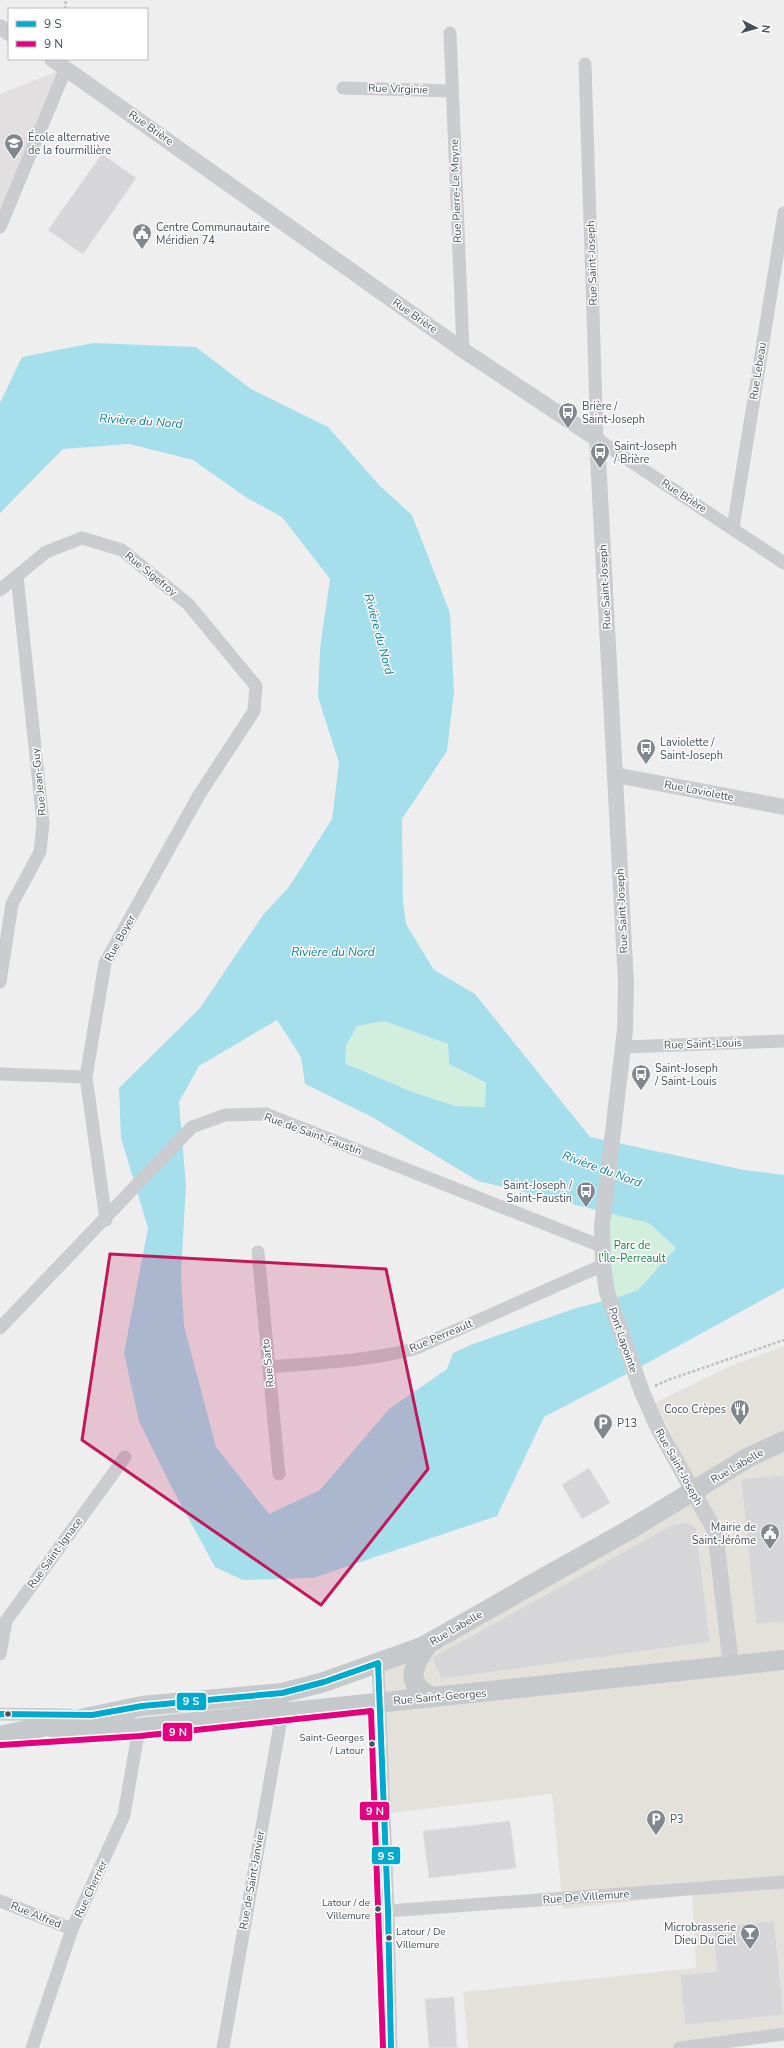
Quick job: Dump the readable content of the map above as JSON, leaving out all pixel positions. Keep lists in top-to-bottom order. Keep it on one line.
{"streets":{"main road":["Rue Labelle","Rue Saint-Georges"],"street":["Rue Virginie","Rue Brière","Rue Pierre-Le Moyne","Rue Saint-Joseph","Rue Lebeau","Rue Sigefroy","Rue Jean-Guy","Rue Laviolette","Rue Boyer","Rue Saint-Louis","Rue de Saint-Faustin","Rue Perreault","Pont Lapointe","Rue Sarto","Rue Saint-Ignace","Rue de Saint-Janvier","Rue Cherrier","Rue De Villemure","Rue Alfred"]},"crossings":[["Rue Virginie","Rue Pierre-Le Moyne"],["Rue Brière","Rue Pierre-Le Moyne"],["Rue Brière","Rue Saint-Joseph"],["Rue Brière","Rue Lebeau"],["Rue Saint-Joseph","Rue Laviolette"],["Rue Saint-Joseph","Rue Saint-Louis"],["Rue Saint-Joseph","Rue de Saint-Faustin"],["Rue Saint-Joseph","Pont Lapointe"],["Rue Saint-Joseph","Rue Labelle"],["Rue Saint-Joseph","Rue Saint-Georges"],["Rue Sigefroy","Rue Jean-Guy"],["Rue Sigefroy","Rue Boyer"],["Rue Boyer","Rue de Saint-Faustin"],["Rue Perreault","Pont Lapointe"],["Rue Perreault","Rue Sarto"],["Rue Labelle","Rue Saint-Georges"],["Rue Saint-Georges","Rue de Saint-Janvier"],["Rue Saint-Georges","Rue Cherrier"],["Rue Cherrier","Rue Alfred"]],"water":["Rivière du Nord"],"parks":["Parc de l'Île-Perreault"],"places":{"school or university":["École alternative de la fourmillière"],"public building":["Centre Communautaire Méridien 74","Mairie de Saint-Jérôme"],"bus stop":["Brière / Saint-Joseph","Saint-Joseph / Brière","Laviolette / Saint-Joseph","Saint-Joseph / Saint-Louis","Saint-Joseph / Saint-Faustin"],"restaurant":["Coco Crèpes"],"parking":["P13","P3"],"other":["Saint-Georges / Latour","Latour / de Villemure","Latour / De Villemure"],"bar":["Microbrasserie Dieu Du Ciel"]},"legend":["9 S","9 N"],"north":"right"}
